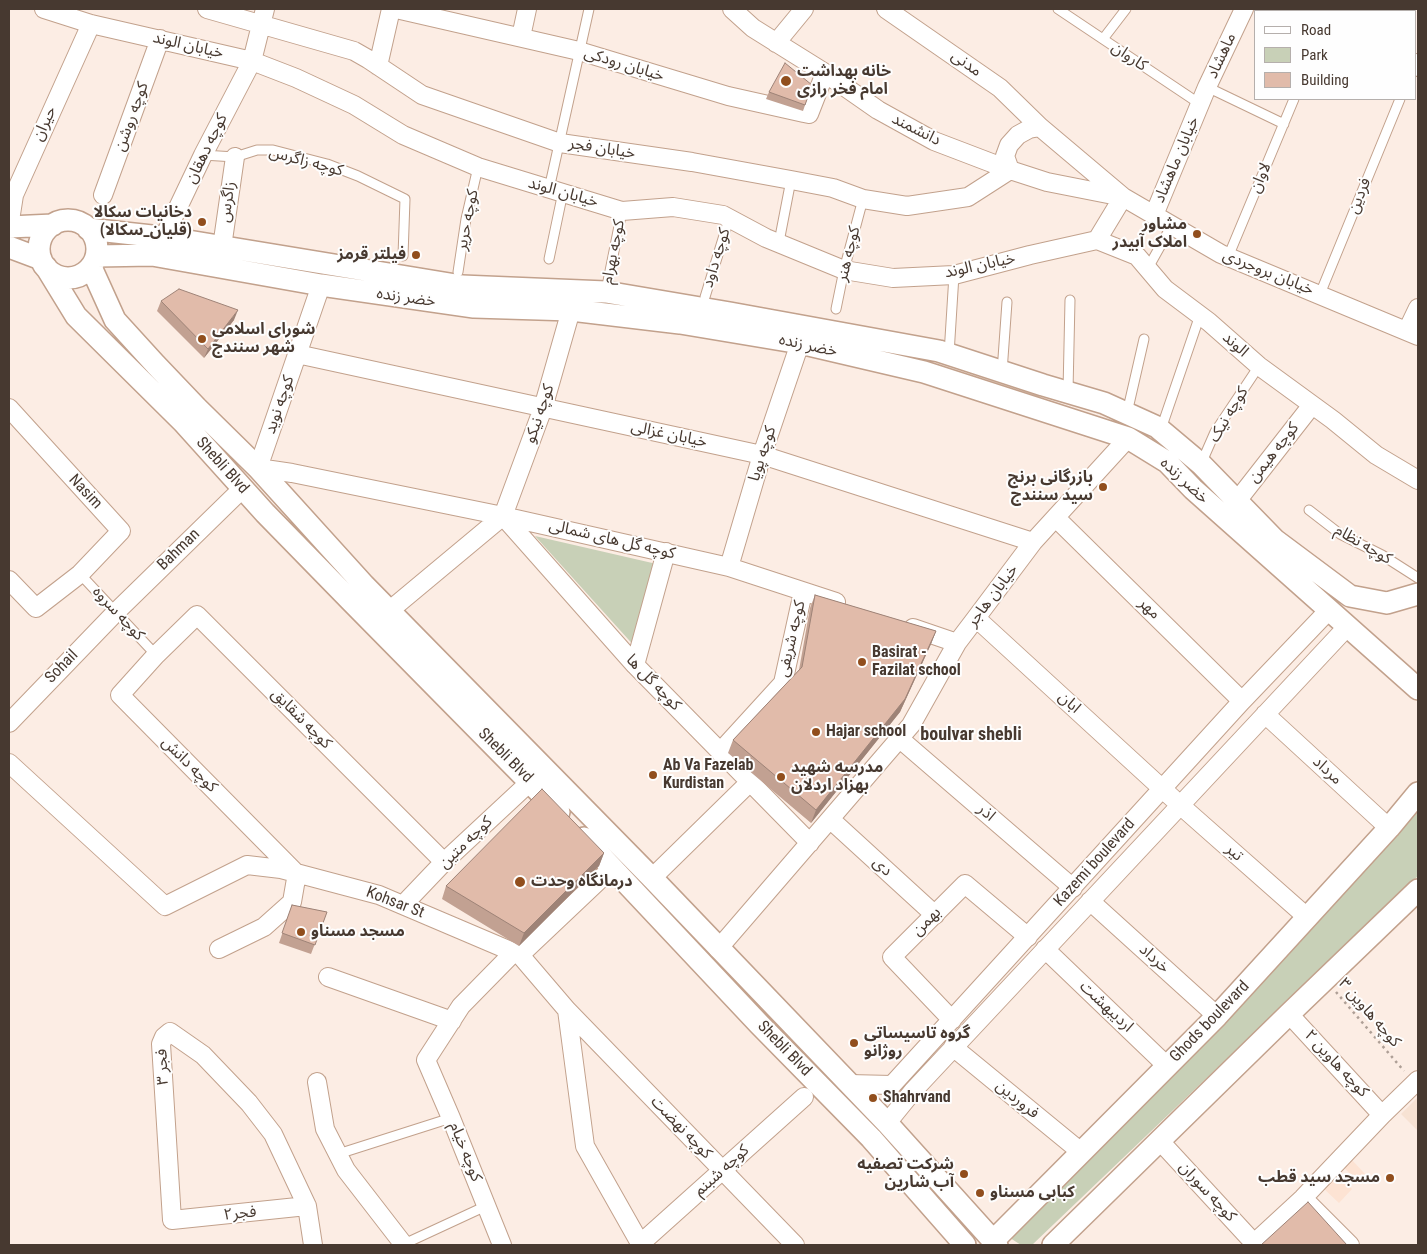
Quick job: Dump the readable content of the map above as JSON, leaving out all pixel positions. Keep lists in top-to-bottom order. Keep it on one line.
{"streets":{"street":["خیابان الوند","ماهشاد","مدنی","خیابان رودکی","کوچه روشن","حیران","دانشمند","کوچه دهقان","خیابان فجر","خیابان ماهشاد","زاگرس","خیابان بروجردی","خضر زنده","الوند","کوچه نوید","کوچه نیکو","خیابان غزالی","کوچه هیمن","کوچه پویا","Shebli Blvd","Nasim","کوچه گل های شمالی","Bahman","خیابان هاجر","مهر","کوچه شریفی","Sohail","کوچه گل ها","ابان","کوچه شقایق","کوچه دانش","مرداد","اذر","کوچه متین","تیر","Kazemi boulevard","دی","Kohsar St","بهمن","خرداد","اردیبهشت","Ghods boulevard","کوچه هاوین ۲","فجر ۳","فروردین","کوچه نهضت","کوچه خیام","کوچه شبنم","کوچه سوران","فجر۲"],"lane":["کاروان","کوچه زاگرس","لاوان","فردین","کوچه حریر","کوچه بهرام","کوچه هنر","کوچه داود","کوچه نیک","کوچه نظام","کوچه سروه"],"path":["کوچه هاوین ۳"]},"crossings":[["خیابان الوند","کوچه روشن"],["خیابان الوند","حیران"],["خیابان الوند","کوچه دهقان"],["خیابان الوند","کوچه حریر"],["خیابان الوند","کوچه بهرام"],["خیابان الوند","کوچه هنر"],["خیابان الوند","کوچه داود"],["خیابان الوند","الوند"],["ماهشاد","کاروان"],["ماهشاد","خیابان ماهشاد"],["کاروان","خیابان ماهشاد"],["مدنی","خیابان بروجردی"],["خیابان رودکی","دانشمند"],["دانشمند","خیابان فجر"],["دانشمند","خیابان بروجردی"],["کوچه دهقان","خیابان فجر"],["کوچه دهقان","کوچه زاگرس"],["کوچه دهقان","خضر زنده"],["خیابان فجر","کوچه هنر"],["خیابان فجر","خیابان بروجردی"],["خیابان ماهشاد","خیابان بروجردی"],["کوچه زاگرس","زاگرس"],["لاوان","خیابان بروجردی"],["فردین","خیابان بروجردی"],["زاگرس","خضر زنده"],["کوچه بهرام","خضر زنده"],["خضر زنده","کوچه نوید"],["خضر زنده","کوچه نیکو"],["خضر زنده","کوچه نیک"],["خضر زنده","کوچه هیمن"],["خضر زنده","کوچه پویا"],["خضر زنده","Shebli Blvd"],["خضر زنده","خیابان هاجر"],["خضر زنده","Kazemi boulevard"],["الوند","کوچه نیک"],["الوند","کوچه هیمن"],["کوچه نوید","خیابان غزالی"],["کوچه نوید","Shebli Blvd"],["کوچه نوید","کوچه گل های شمالی"],["کوچه نیکو","خیابان غزالی"],["کوچه نیکو","کوچه گل های شمالی"],["کوچه نیکو","کوچه گل ها"],["خیابان غزالی","کوچه پویا"],["خیابان غزالی","خیابان هاجر"],["کوچه پویا","کوچه گل های شمالی"],["Shebli Blvd","کوچه گل های شمالی"],["Shebli Blvd","Bahman"],["Shebli Blvd","خیابان هاجر"],["Shebli Blvd","کوچه متین"],["Shebli Blvd","Kazemi boulevard"],["Shebli Blvd","Ghods boulevard"],["Nasim","کوچه سروه"],["کوچه گل های شمالی","کوچه شریفی"],["کوچه گل های شمالی","کوچه گل ها"],["Bahman","کوچه سروه"],["Bahman","Sohail"],["خیابان هاجر","مهر"],["خیابان هاجر","کوچه گل ها"],["خیابان هاجر","ابان"],["خیابان هاجر","اذر"],["خیابان هاجر","دی"],["مهر","Kazemi boulevard"],["کوچه سروه","Sohail"],["کوچه سروه","کوچه شقایق"],["کوچه سروه","کوچه دانش"],["کوچه شریفی","کوچه گل ها"],["ابان","تیر"],["ابان","Kazemi boulevard"],["کوچه شقایق","کوچه دانش"],["کوچه شقایق","کوچه متین"],["کوچه دانش","Kohsar St"],["مرداد","Kazemi boulevard"],["مرداد","Ghods boulevard"],["اذر","Kazemi boulevard"],["کوچه متین","Kohsar St"],["تیر","Kazemi boulevard"],["تیر","Ghods boulevard"],["Kazemi boulevard","بهمن"],["Kazemi boulevard","خرداد"],["Kazemi boulevard","اردیبهشت"],["Kazemi boulevard","فروردین"],["دی","بهمن"],["Kohsar St","کوچه نهضت"],["خرداد","Ghods boulevard"],["اردیبهشت","Ghods boulevard"],["Ghods boulevard","فروردین"],["فجر ۳","فجر۲"],["کوچه نهضت","کوچه شبنم"]],"districts":["boulvar shebli"],"places":["خانه بهداشت امام فخر رازی","دخانیات سکالا (قلیان_سکالا)","مشاور املاک آبیدر","فیلتر قرمز","شورای اسلامی شهر سنندج","بازرگانی برنج سید سنندج","Basirat - Fazilat school","Hajar school","Ab Va Fazelab Kurdistan","مدرسه شهید بهزاد اردلان","درمانگاه وحدت","مسجد مسناو","گروه تاسیساتی روژانو","Shahrvand","شرکت تصفیه آب شارین","مسجد سید قطب","کبابی مسناو"],"legend":["Road","Park","Building"]}
